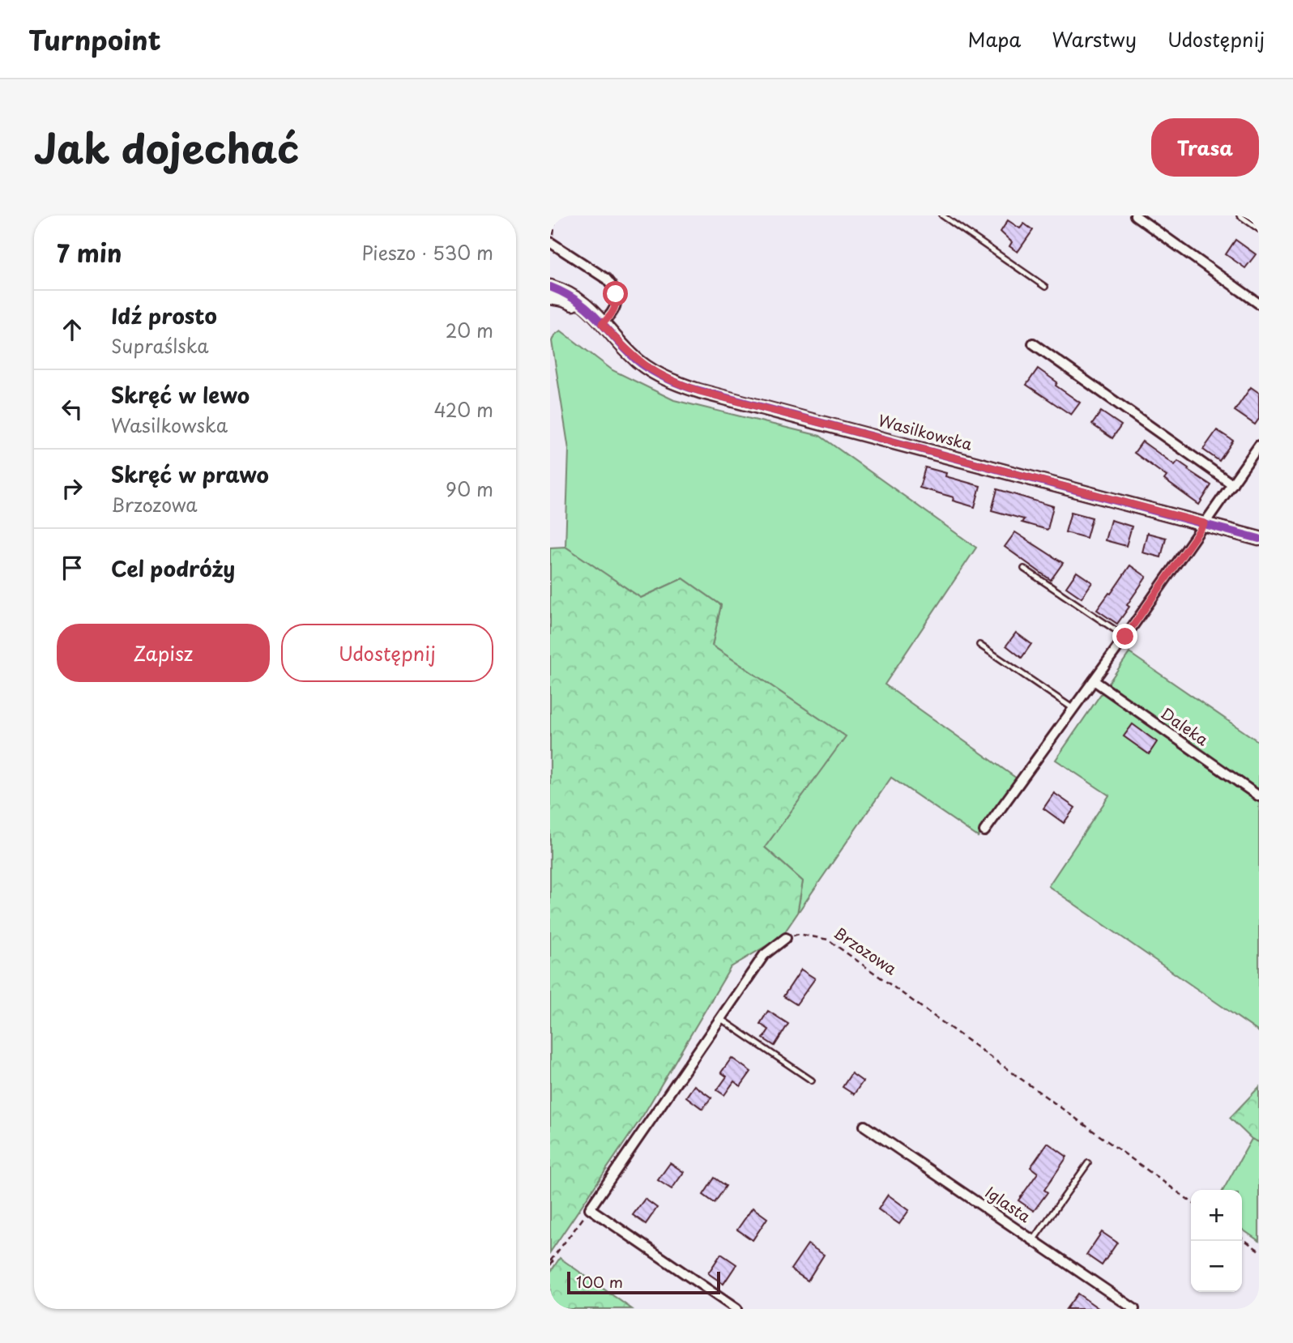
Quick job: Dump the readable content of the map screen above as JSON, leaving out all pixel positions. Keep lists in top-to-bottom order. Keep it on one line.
{"streets":{"street":["Wasilkowska","Daleka","Iglasta"],"path":["Brzozowa"]},"scale_bar":"100 m","page":{"header":"Turnpoint","nav":["Mapa","Warstwy","Udostępnij"],"title":"Jak dojechać","buttons":["Trasa",["Zapisz","Udostępnij"]],"heading":["7 min","Pieszo · 530 m"],"list":[["Idź prosto","Supraślska","20 m"],["Skręć w lewo","Wasilkowska","420 m"],["Skręć w prawo","Brzozowa","90 m"],"Cel podróży"],"map_buttons":["+","−"],"scale":"100 m"}}
